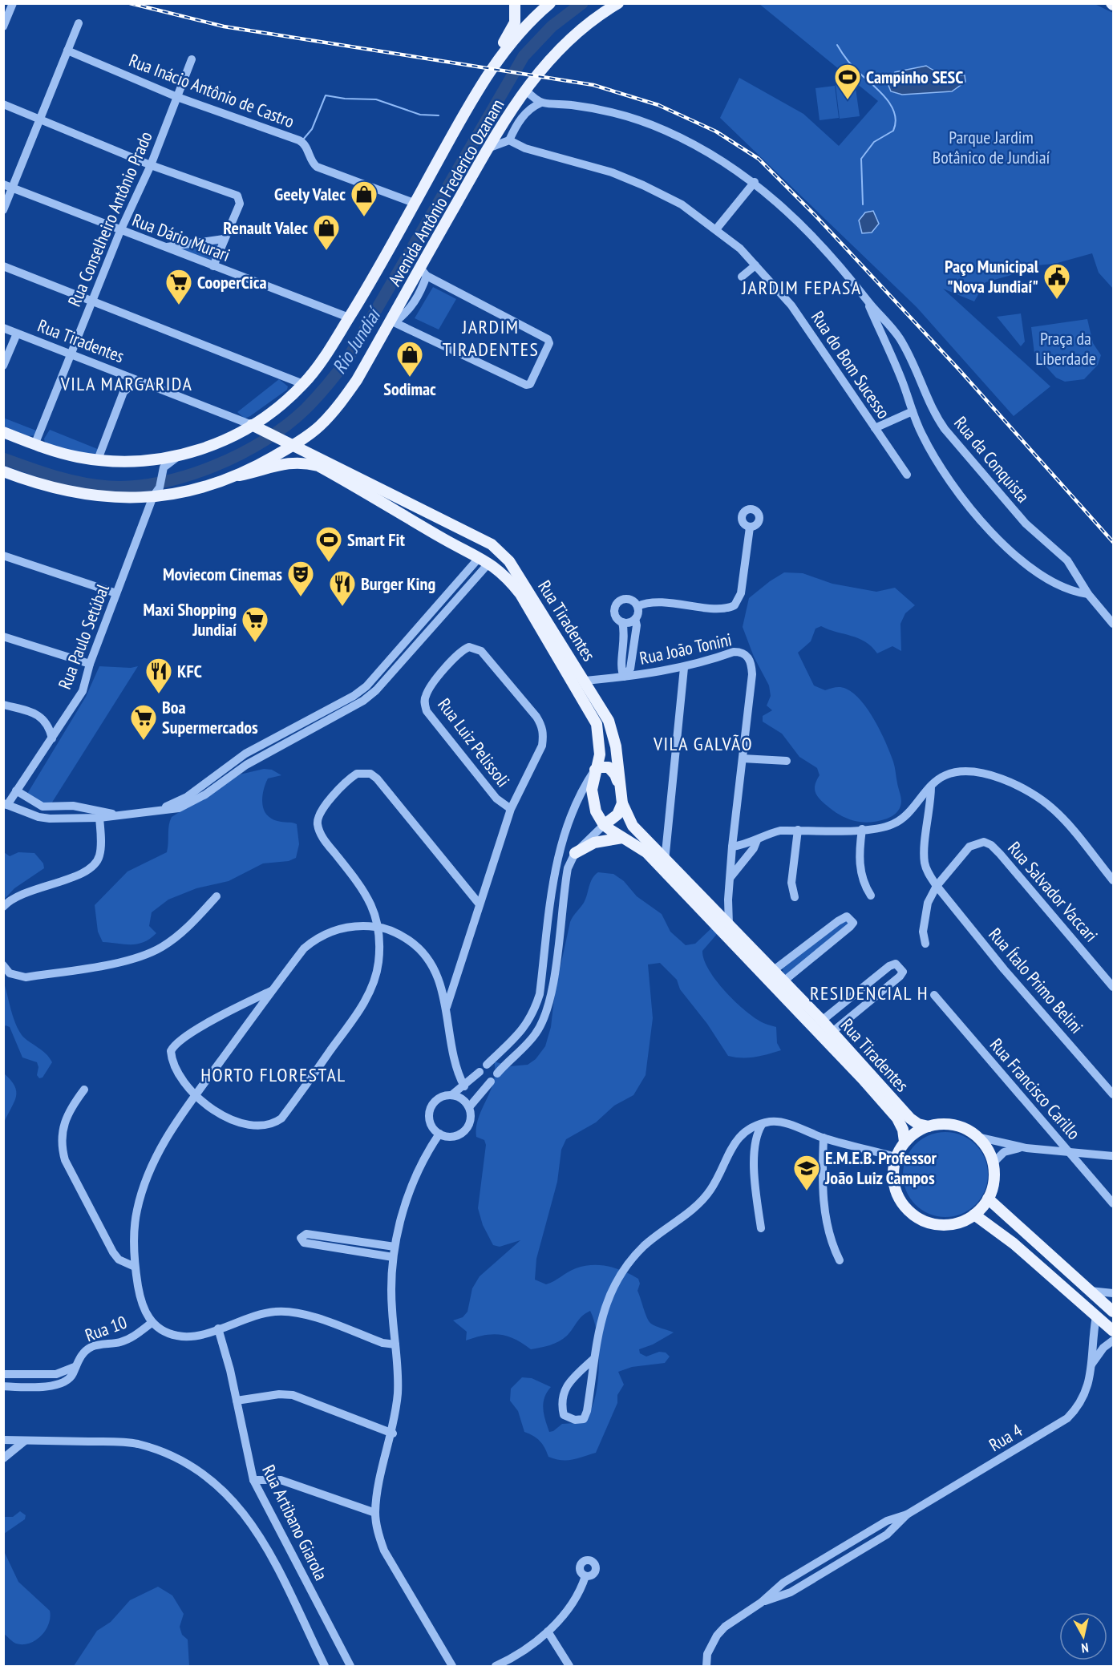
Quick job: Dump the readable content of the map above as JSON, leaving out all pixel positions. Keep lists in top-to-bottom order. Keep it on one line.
{"streets":{"main road":["Avenida Antônio Frederico Ozanam","Rua Tiradentes"],"street":["Rua Inácio Antônio de Castro","Rua Conselheiro Antônio Prado","Rua Dário Murari","Rua do Bom Sucesso","Rua da Conquista","Rua Paulo Setúbal","Rua João Tonini","Rua Luiz Pelissoli","Rua Salvador Vaccari","Rua Ítalo Primo Belini","Rua Francisco Carillo","Rua 10","Rua 4","Rua Artibano Giarola"]},"crossings":[["Rua Inácio Antônio de Castro","Avenida Antônio Frederico Ozanam"],["Rua Inácio Antônio de Castro","Rua Conselheiro Antônio Prado"],["Avenida Antônio Frederico Ozanam","Rua Conselheiro Antônio Prado"],["Avenida Antônio Frederico Ozanam","Rua Dário Murari"],["Avenida Antônio Frederico Ozanam","Rua Tiradentes"],["Avenida Antônio Frederico Ozanam","Rua Paulo Setúbal"],["Rua Conselheiro Antônio Prado","Rua Dário Murari"],["Rua Conselheiro Antônio Prado","Rua Tiradentes"],["Rua Tiradentes","Rua João Tonini"],["Rua Salvador Vaccari","Rua Ítalo Primo Belini"]],"districts":["JARDIM FEPASA","JARDIM TIRADENTES","VILA MARGARIDA","VILA GALVÃO","RESIDENCIAL H","HORTO FLORESTAL"],"water":["Rio Jundiaí"],"parks":["Parque Jardim Botânico de Jundiaí","Praça da Liberdade"],"places":{"sports":["Campinho SESC","Smart Fit"],"shop":["Geely Valec","Renault Valec","Sodimac"],"public building":["Paço Municipal \"Nova Jundiaí\""],"supermarket":["CooperCica","Maxi Shopping Jundiaí","Boa Supermercados"],"theatre":["Moviecom Cinemas"],"restaurant":["Burger King","KFC"],"school or university":["E.M.E.B. Professor João Luiz Campos"]},"north":"bottom"}
